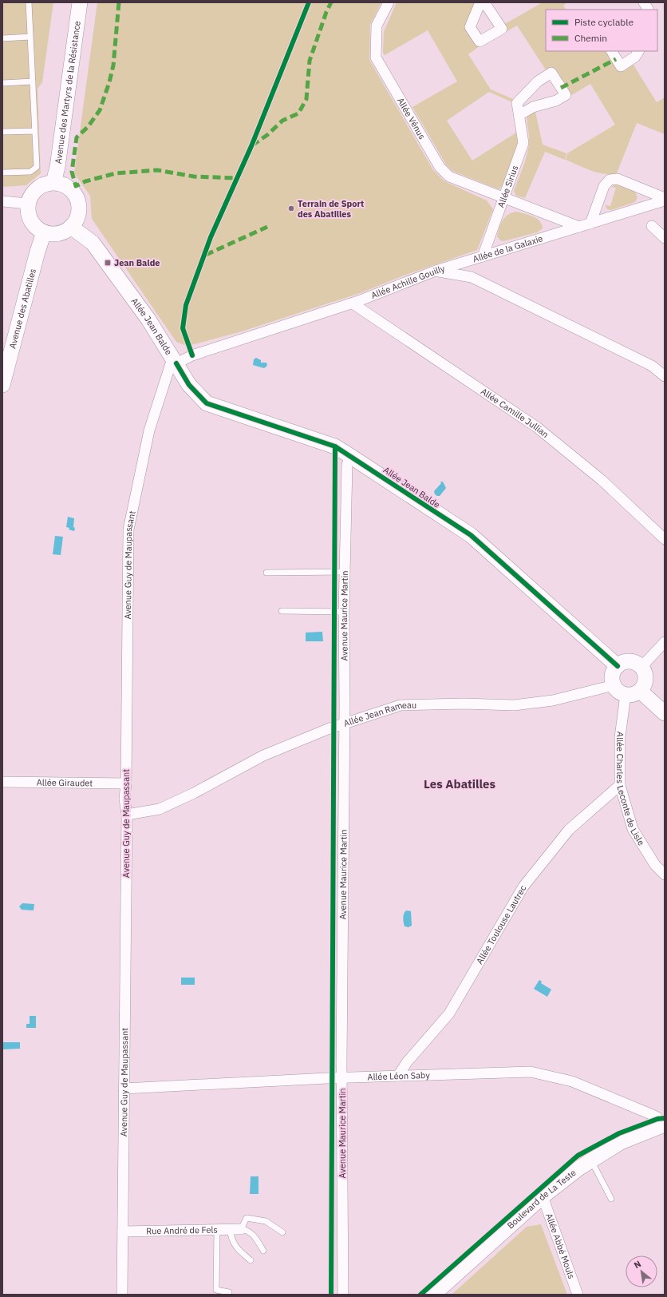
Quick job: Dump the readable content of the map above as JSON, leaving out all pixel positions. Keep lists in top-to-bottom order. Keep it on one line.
{"streets":{"street":["Avenue des Martyrs de la Résistance","Allée Vénus","Allée Sirius","Allée de la Galaxie","Allée Achille Gouilly","Avenue des Abatilles","Allée Jean Balde","Allée Camille Jullian","Avenue Guy de Maupassant","Avenue Maurice Martin","Allée Jean Rameau","Allée Giraudet","Allée Charles Leconte de Lisle","Allée Toulouse Lautrec","Allée Léon Saby","Boulevard de La Teste","Rue André de Fels","Allée Abbé Mouls"]},"crossings":[["Avenue des Martyrs de la Résistance","Avenue des Abatilles"],["Avenue des Martyrs de la Résistance","Allée Jean Balde"],["Allée Vénus","Allée Sirius"],["Allée Sirius","Allée de la Galaxie"],["Allée de la Galaxie","Allée Achille Gouilly"],["Allée Achille Gouilly","Allée Jean Balde"],["Allée Achille Gouilly","Allée Camille Jullian"],["Allée Achille Gouilly","Avenue Guy de Maupassant"],["Avenue des Abatilles","Allée Jean Balde"],["Allée Jean Balde","Avenue Guy de Maupassant"],["Allée Jean Balde","Avenue Maurice Martin"],["Allée Jean Balde","Allée Jean Rameau"],["Allée Jean Balde","Allée Charles Leconte de Lisle"],["Avenue Guy de Maupassant","Allée Jean Rameau"],["Avenue Guy de Maupassant","Allée Giraudet"],["Avenue Guy de Maupassant","Allée Léon Saby"],["Avenue Guy de Maupassant","Rue André de Fels"],["Avenue Maurice Martin","Allée Jean Rameau"],["Avenue Maurice Martin","Allée Léon Saby"],["Allée Jean Rameau","Allée Charles Leconte de Lisle"],["Allée Charles Leconte de Lisle","Allée Toulouse Lautrec"],["Allée Toulouse Lautrec","Allée Léon Saby"],["Allée Léon Saby","Boulevard de La Teste"],["Boulevard de La Teste","Allée Abbé Mouls"]],"districts":["Les Abatilles"],"places":{"other":["Terrain de Sport des Abatilles"],"transit":["Jean Balde"]},"legend":["Piste cyclable","Chemin"],"north":"top left"}
